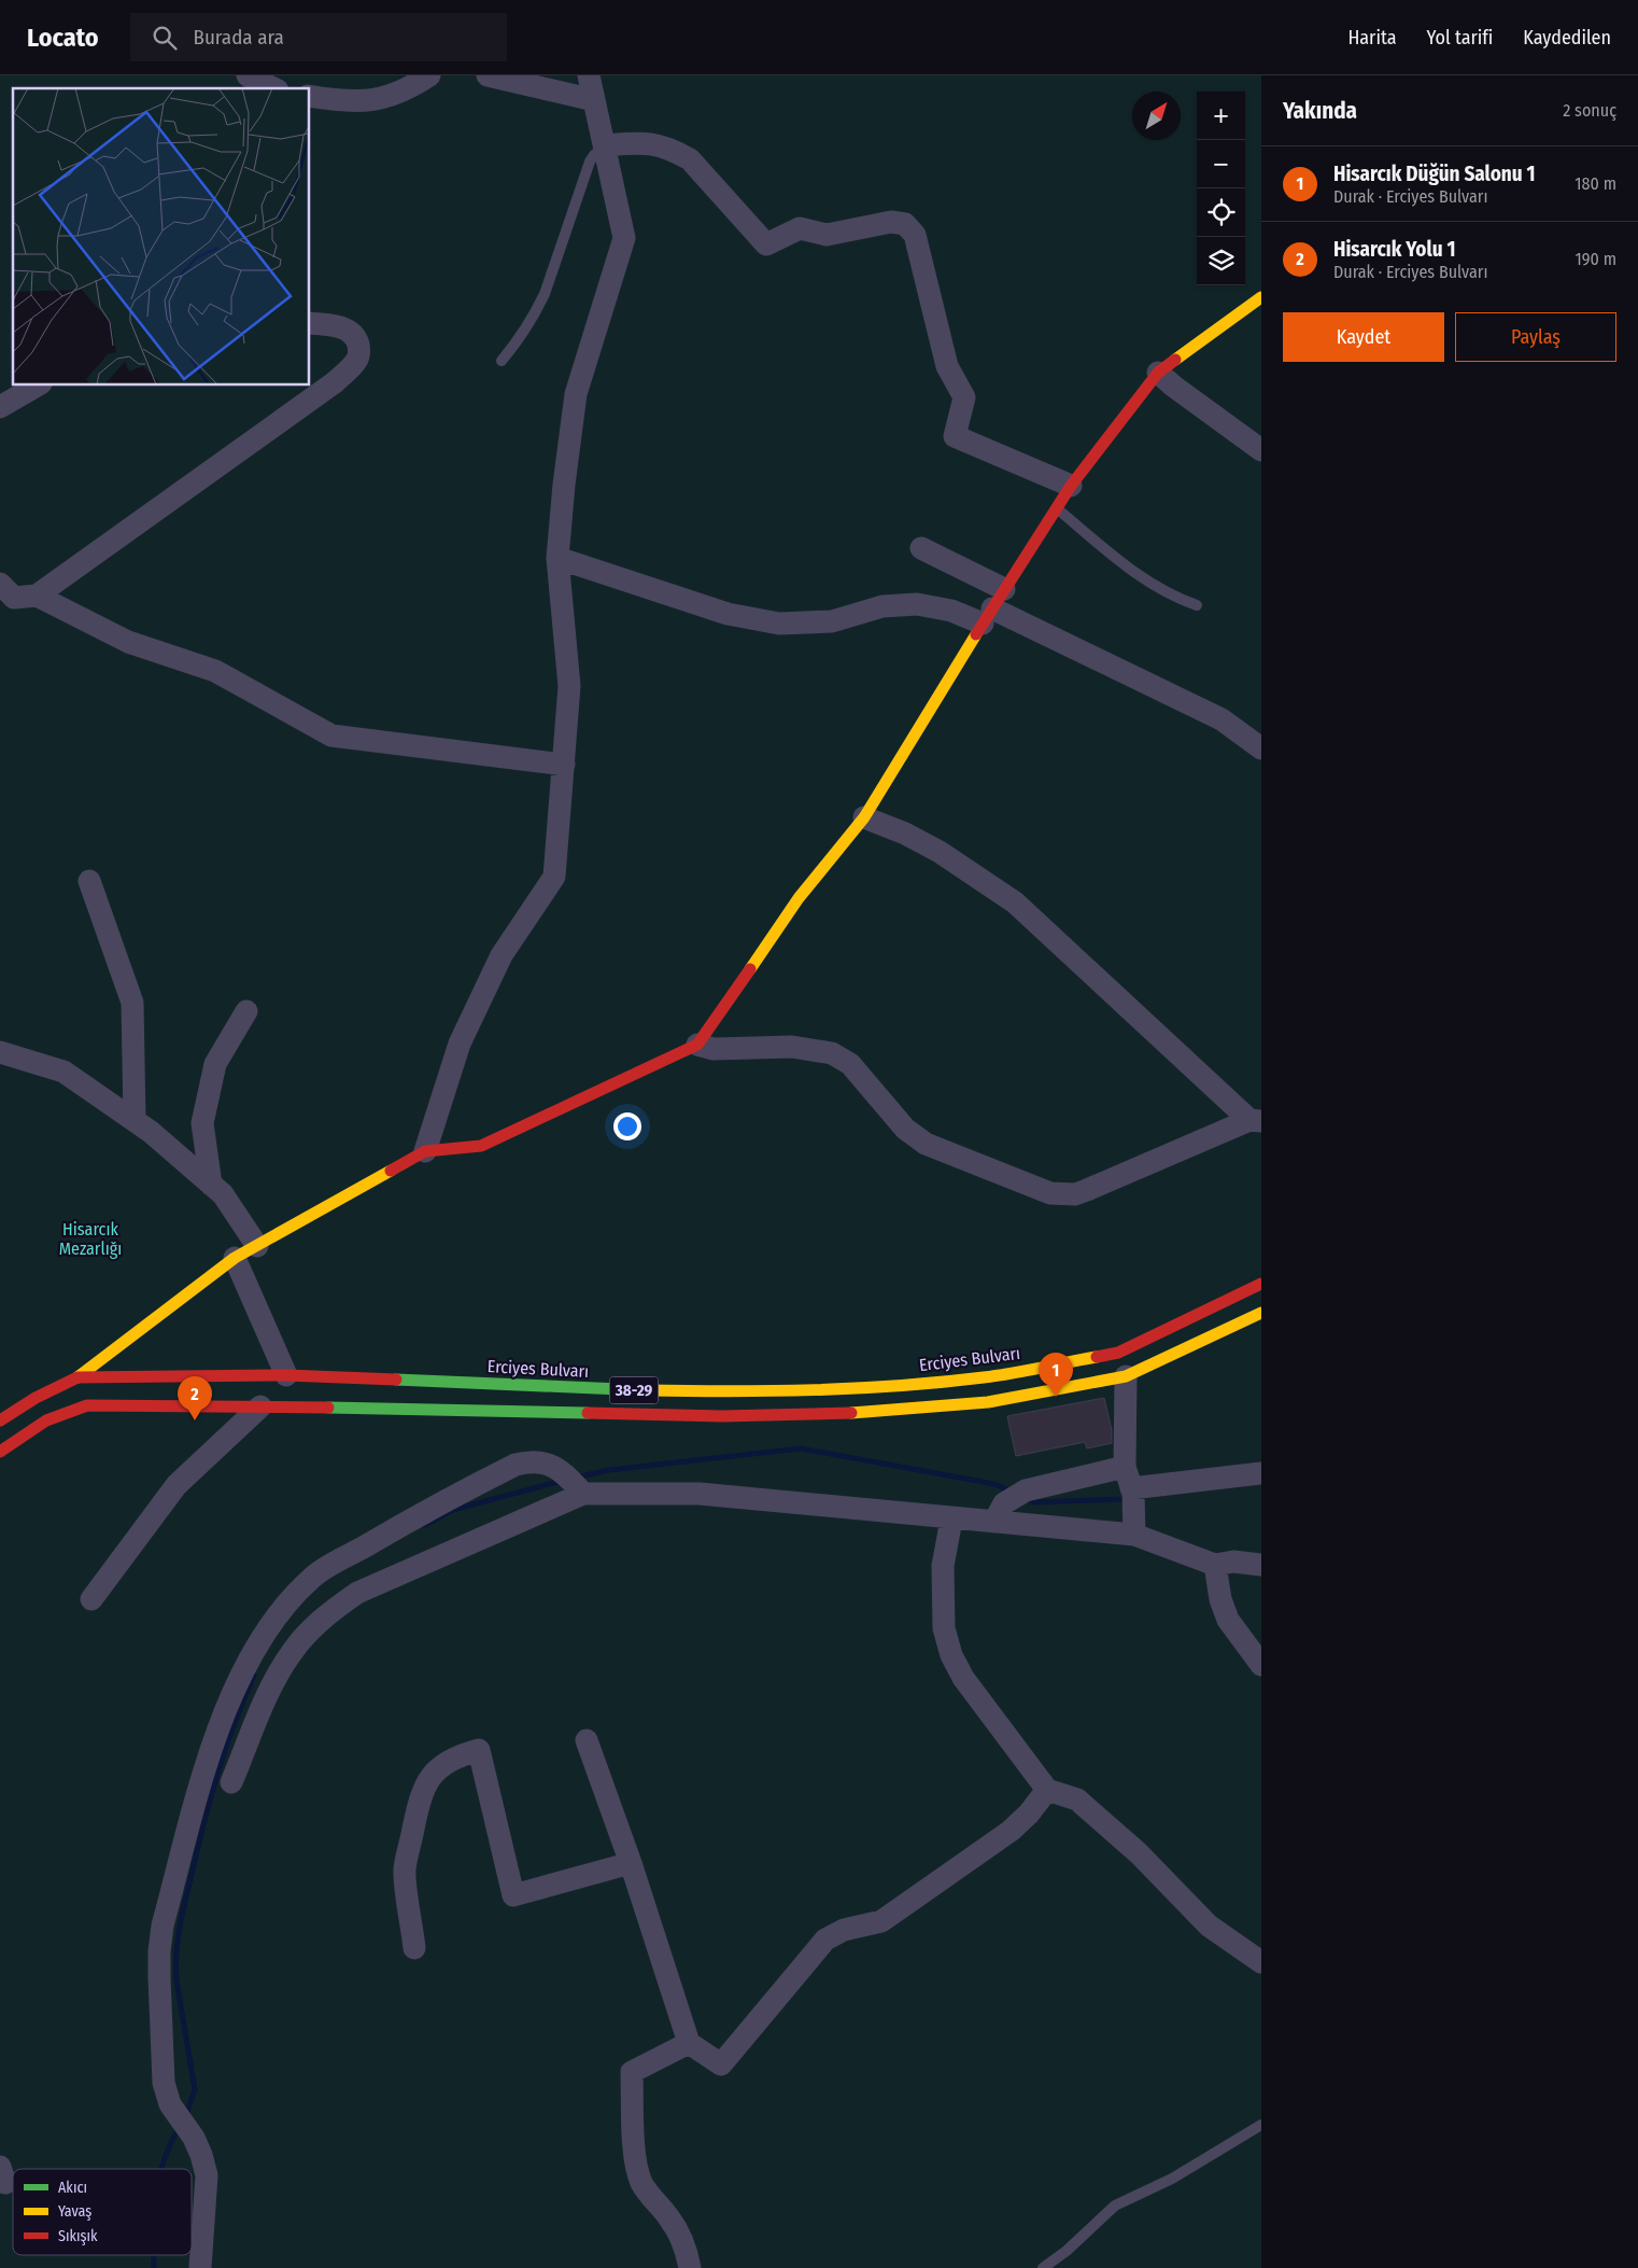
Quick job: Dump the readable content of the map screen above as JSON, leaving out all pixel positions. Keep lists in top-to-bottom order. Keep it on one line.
{"streets":{"main road":["Erciyes Bulvarı","38-29"]},"parks":["Hisarcık Mezarlığı"],"legend":["Akıcı","Yavaş","Sıkışık"],"north":"top right","page":{"header":"Locato","search":"Burada ara","nav":["Harita","Yol tarifi","Kaydedilen"],"heading":["Yakında","2 sonuç"],"map_buttons":["+","−"],"list":[{"mark":"1","name":"Hisarcık Düğün Salonu 1","note":"Durak · Erciyes Bulvarı","value":"180 m"},{"mark":"2","name":"Hisarcık Yolu 1","note":"Durak · Erciyes Bulvarı","value":"190 m"}],"buttons":["Kaydet","Paylaş"],"pins":["1","2"]}}
